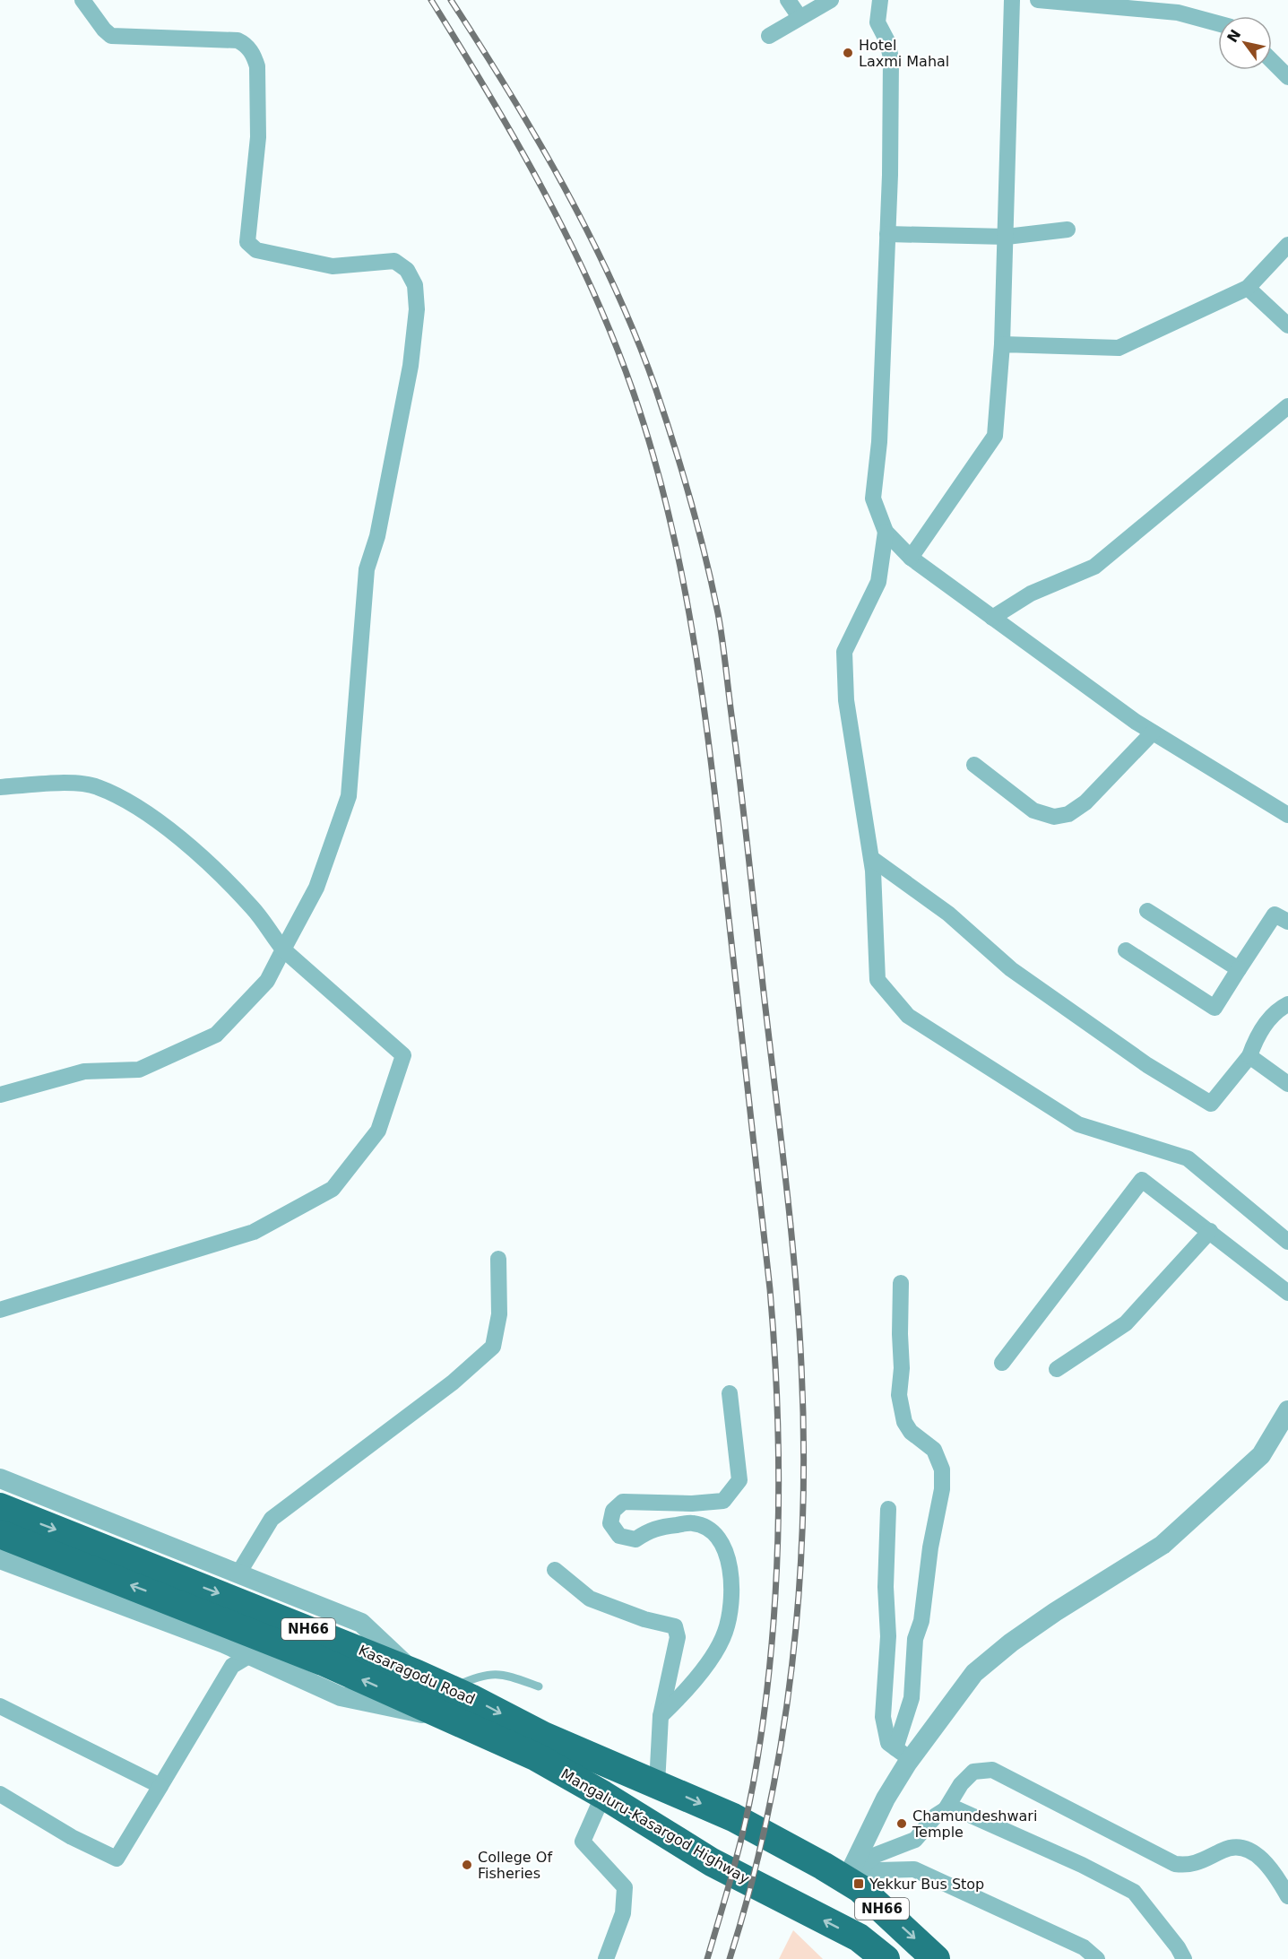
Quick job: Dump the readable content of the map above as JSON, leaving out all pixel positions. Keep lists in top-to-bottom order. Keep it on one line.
{"streets":{"highway":["NH66","Kasaragodu Road","Mangaluru-Kasargod Highway"]},"crossings":[["NH66","Kasaragodu Road"],["Kasaragodu Road","Mangaluru-Kasargod Highway"]],"one_way":["Mangaluru-Kasargod Highway"],"places":{"other":["Hotel Laxmi Mahal","Chamundeshwari Temple","College Of Fisheries"],"transit":["Yekkur Bus Stop"]},"north":"top left"}
